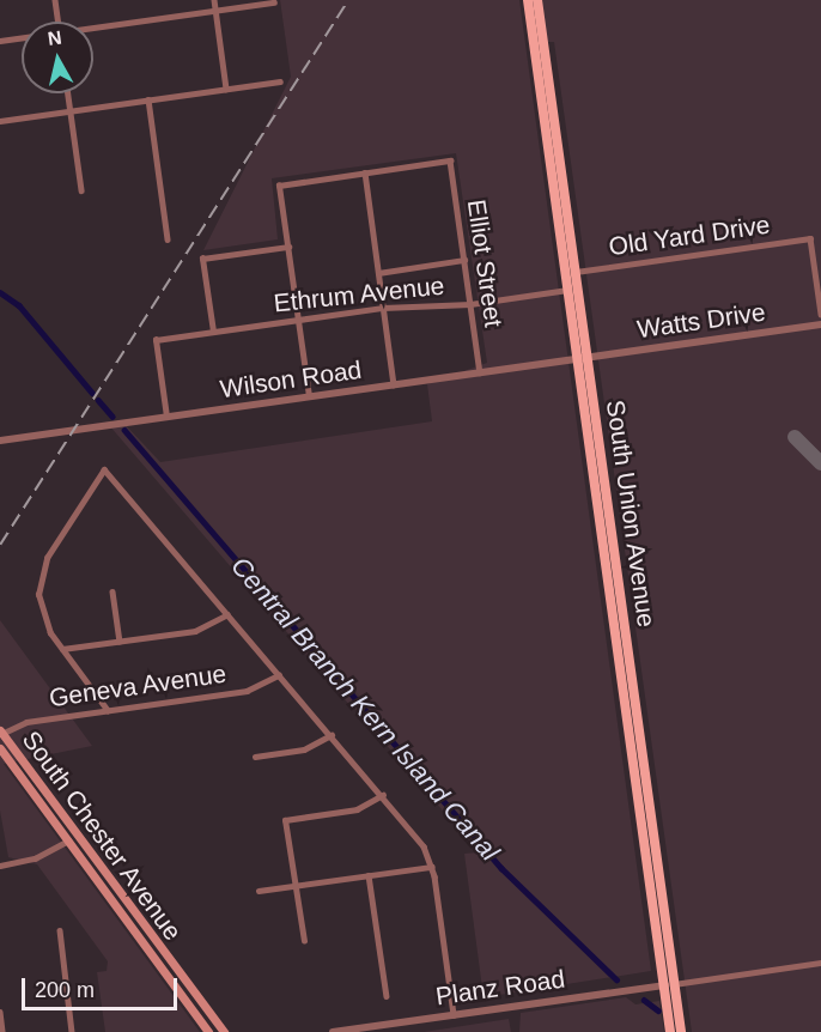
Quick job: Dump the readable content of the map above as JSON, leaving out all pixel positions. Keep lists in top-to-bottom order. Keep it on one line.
{"streets":{"main road":["South Union Avenue","South Chester Avenue"],"street":["Old Yard Drive","Elliot Street","Ethrum Avenue","Watts Drive","Wilson Road","Geneva Avenue","Planz Road"]},"crossings":[["Old Yard Drive","South Union Avenue"],["Elliot Street","Ethrum Avenue"],["Elliot Street","Wilson Road"],["Ethrum Avenue","Wilson Road"],["Ethrum Avenue","South Union Avenue"],["Watts Drive","Wilson Road"],["Watts Drive","South Union Avenue"],["Wilson Road","South Union Avenue"],["South Union Avenue","Planz Road"],["Geneva Avenue","South Chester Avenue"]],"water":["Central Branch Kern Island Canal"],"scale_bar":"200 m","north":"top"}
